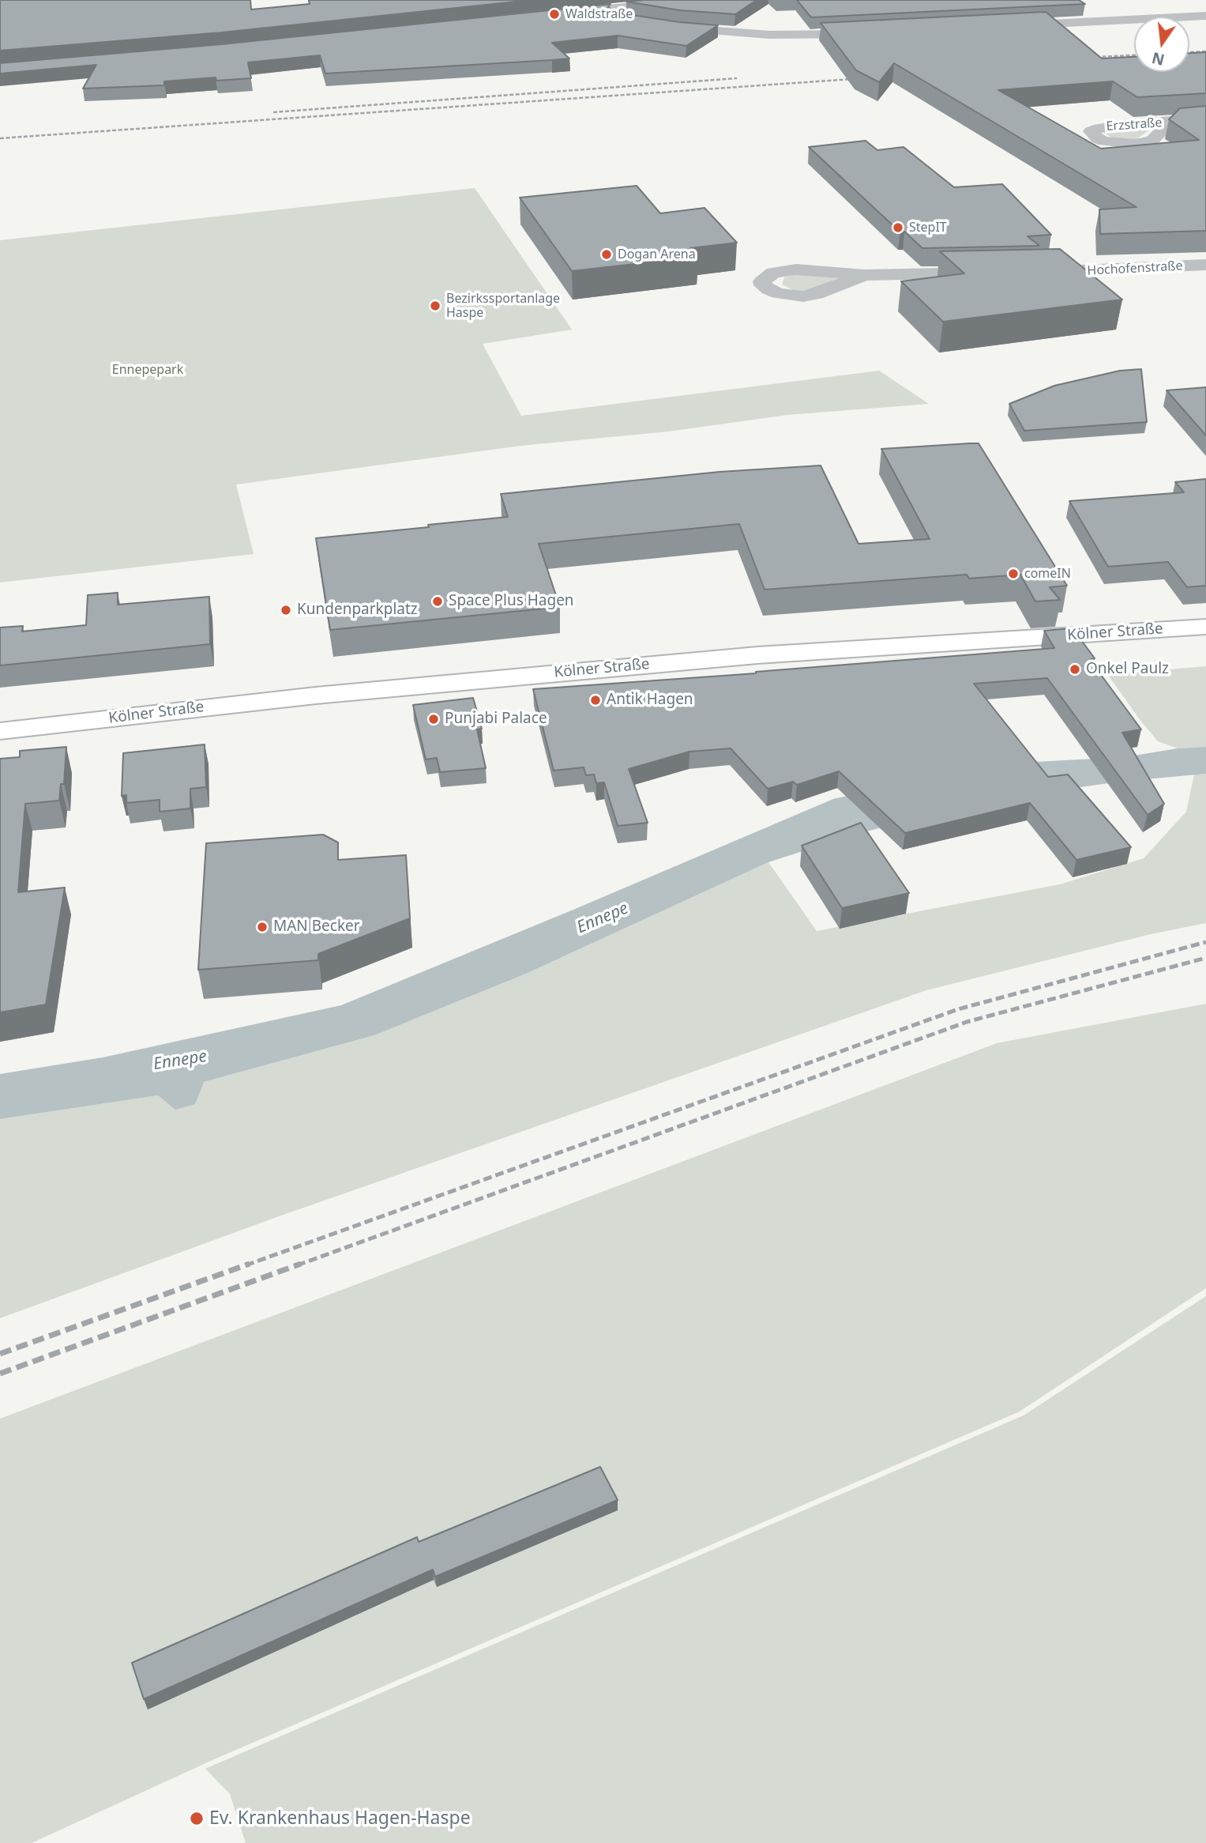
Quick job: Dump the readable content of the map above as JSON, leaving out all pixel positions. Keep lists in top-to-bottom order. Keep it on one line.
{"streets":{"main road":["Kölner Straße"],"street":["Erzstraße","Hochofenstraße"]},"water":["Ennepe"],"parks":["Ennepepark"],"places":["Waldstraße","StepIT","Dogan Arena","Bezirkssportanlage Haspe","comeIN","Space Plus Hagen","Kundenparkplatz","Onkel Paulz","Antik Hagen","Punjabi Palace","MAN Becker","Ev. Krankenhaus Hagen-Haspe"],"north":"bottom"}
